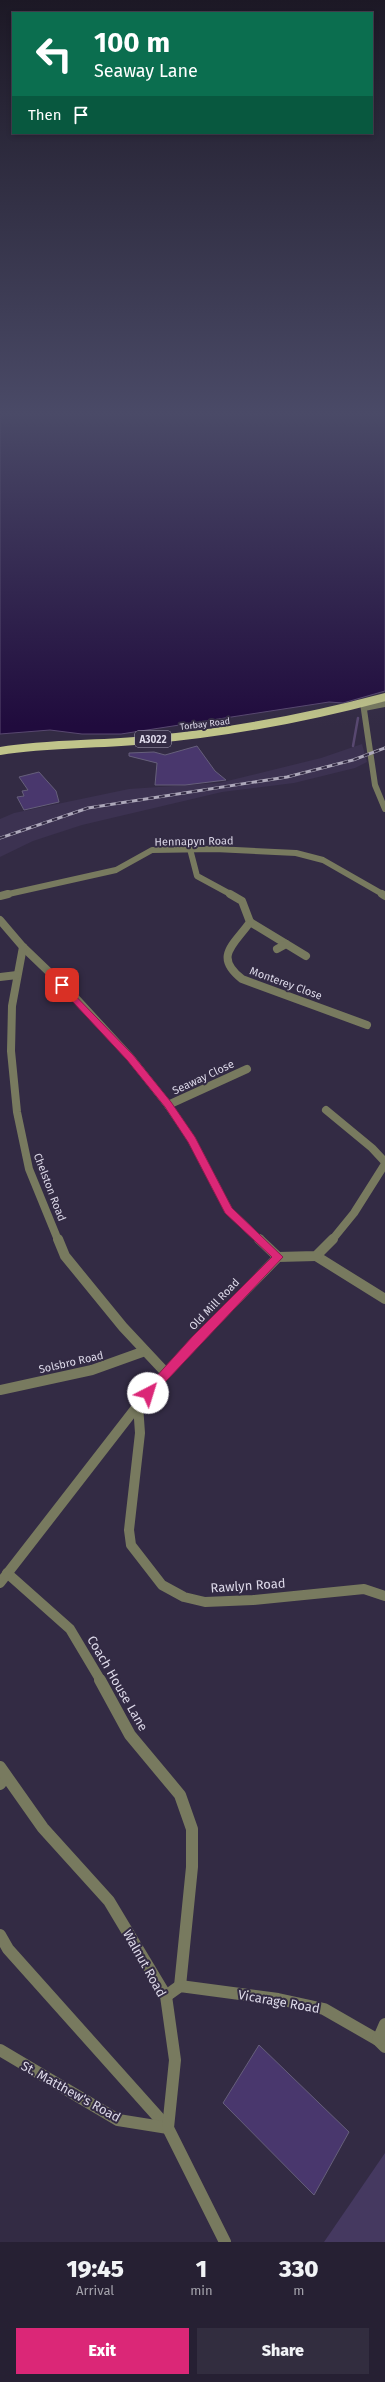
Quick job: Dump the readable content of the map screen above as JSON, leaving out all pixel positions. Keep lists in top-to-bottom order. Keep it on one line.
{"streets":{"main road":["Torbay Road","A3022"],"street":["Hennapyn Road","Monterey Close","Seaway Close","Chelston Road","Old Mill Road","Solsbro Road","Rawlyn Road","Coach House Lane","Walnut Road","Vicarage Road","St. Matthew's Road"]},"crossings":[["Chelston Road","Old Mill Road"],["Chelston Road","Solsbro Road"],["Old Mill Road","Rawlyn Road"],["Old Mill Road","Coach House Lane"],["Coach House Lane","Vicarage Road"],["Walnut Road","St. Matthew's Road"]],"page":{"turn":["100 m","Seaway Lane"],"then":"Then","eta":["19:45","Arrival","1","min","330","m"],"buttons":["Exit","Share"]}}
